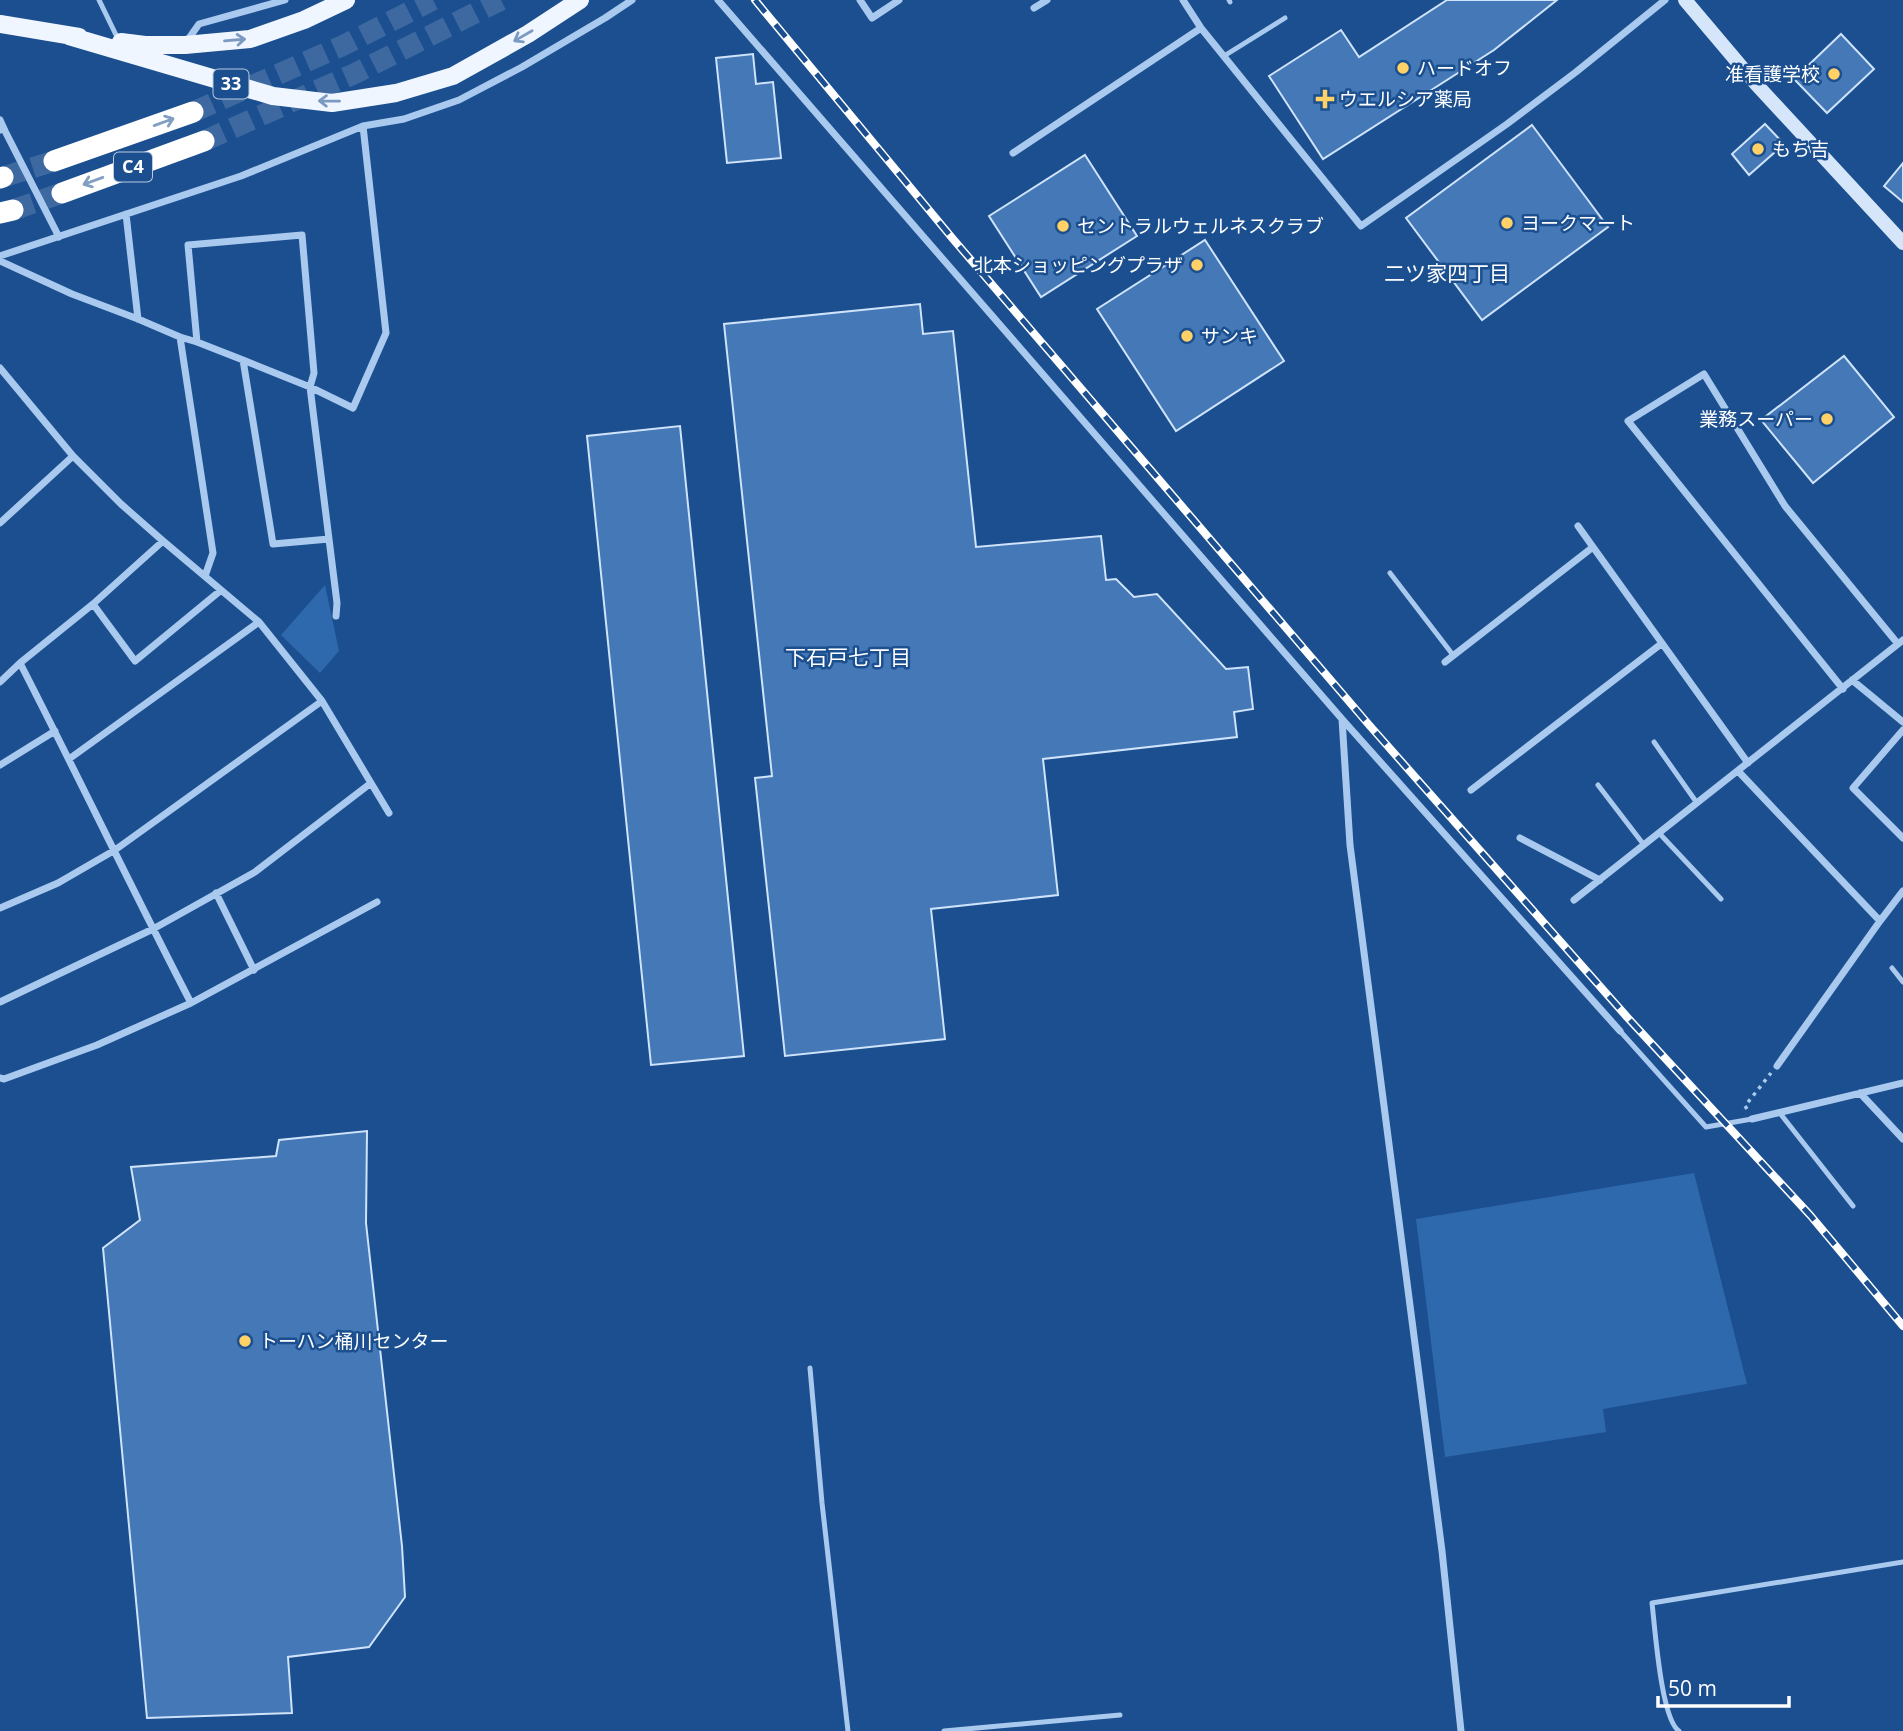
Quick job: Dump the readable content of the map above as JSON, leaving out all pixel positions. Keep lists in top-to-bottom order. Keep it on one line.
{"streets":{"highway":["C4"],"main road":["33"]},"districts":["二ツ家四丁目","下石戸七丁目"],"places":{"other":["ハードオフ","准看護学校","もち吉","ヨークマート","セントラルウェルネスクラブ","北本ショッピングプラザ","サンキ","業務スーパー","トーハン桶川センター"],"health":["ウエルシア薬局"]},"scale_bar":"50 m"}
